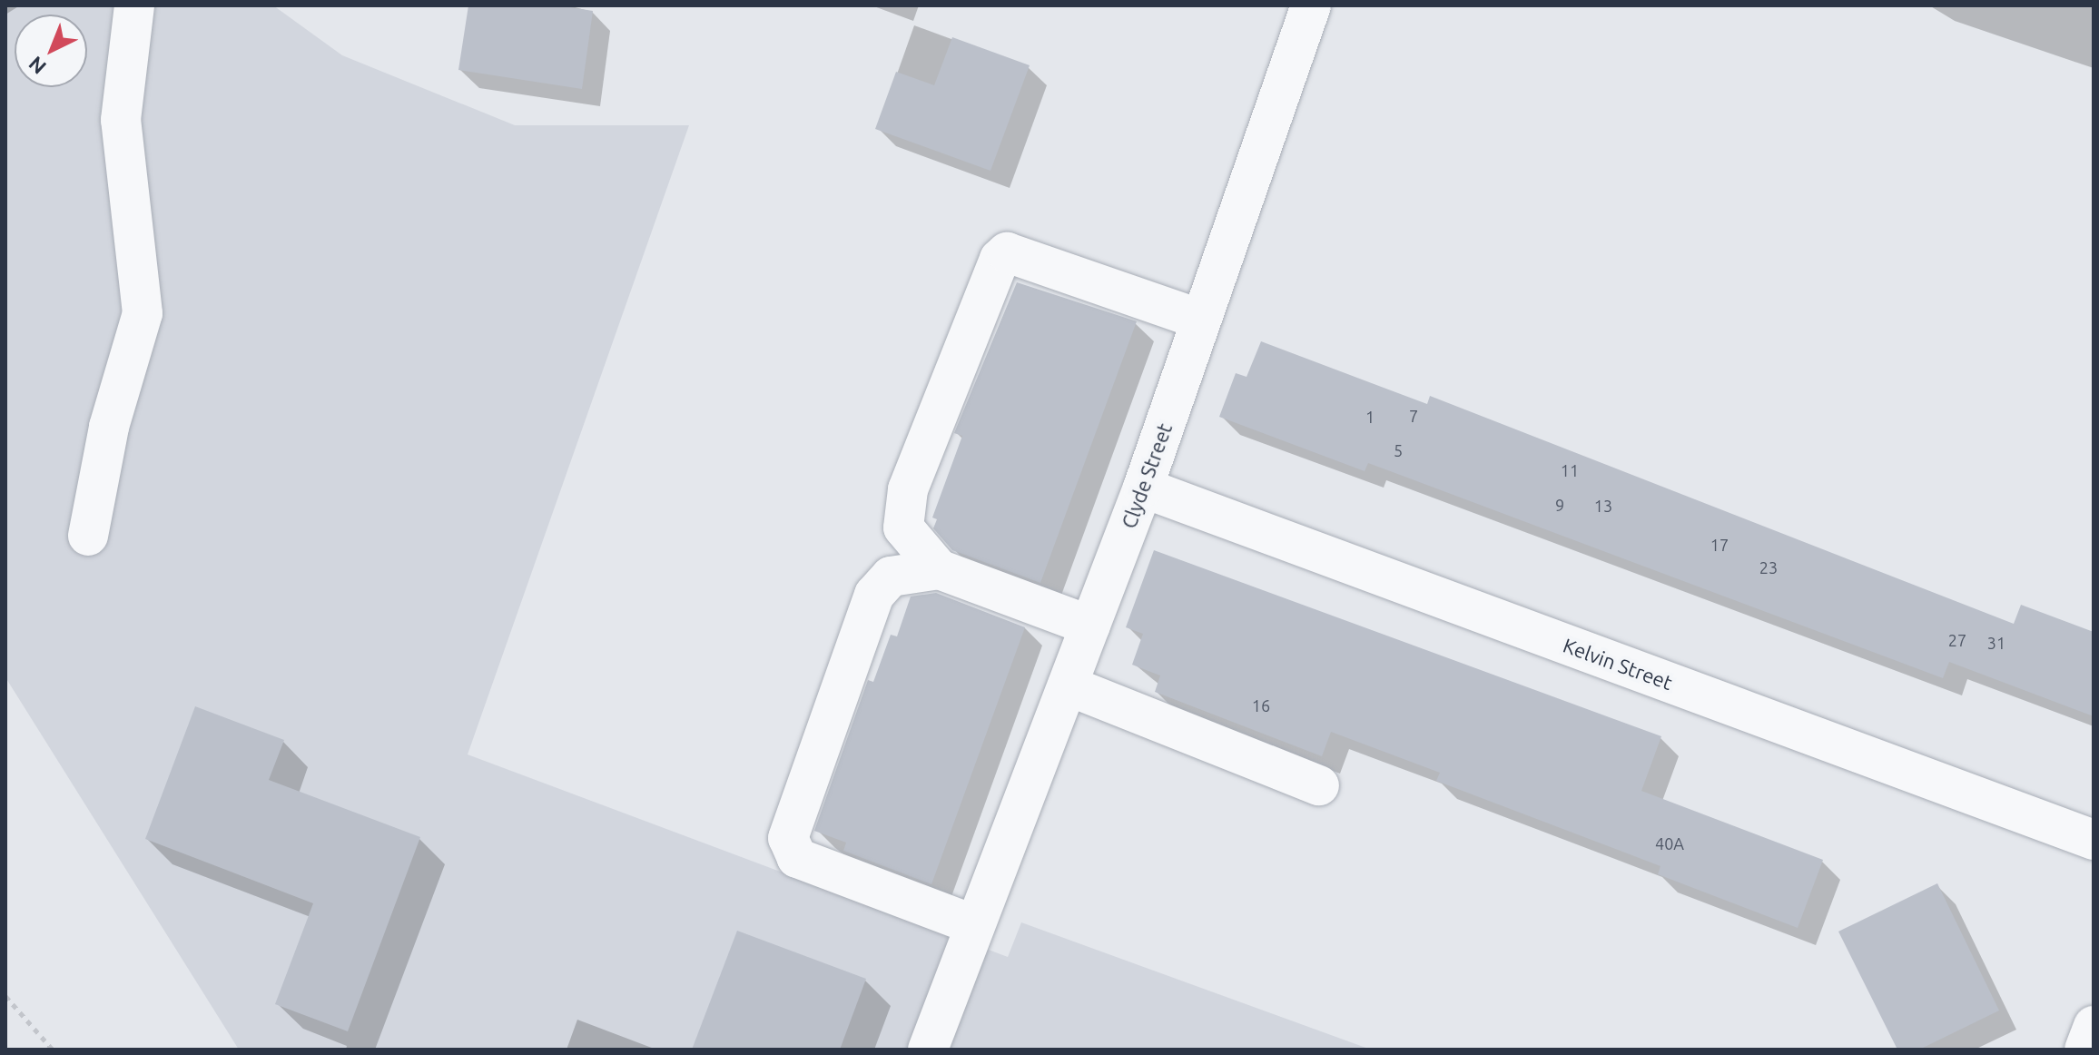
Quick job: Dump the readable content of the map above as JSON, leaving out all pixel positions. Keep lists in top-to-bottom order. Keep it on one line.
{"streets":{"street":["Clyde Street","Kelvin Street"]},"crossings":[["Clyde Street","Kelvin Street"]],"house_numbers":["7","1","5","11","9","13","17","23","27","31","16","40A"],"north":"bottom left"}
